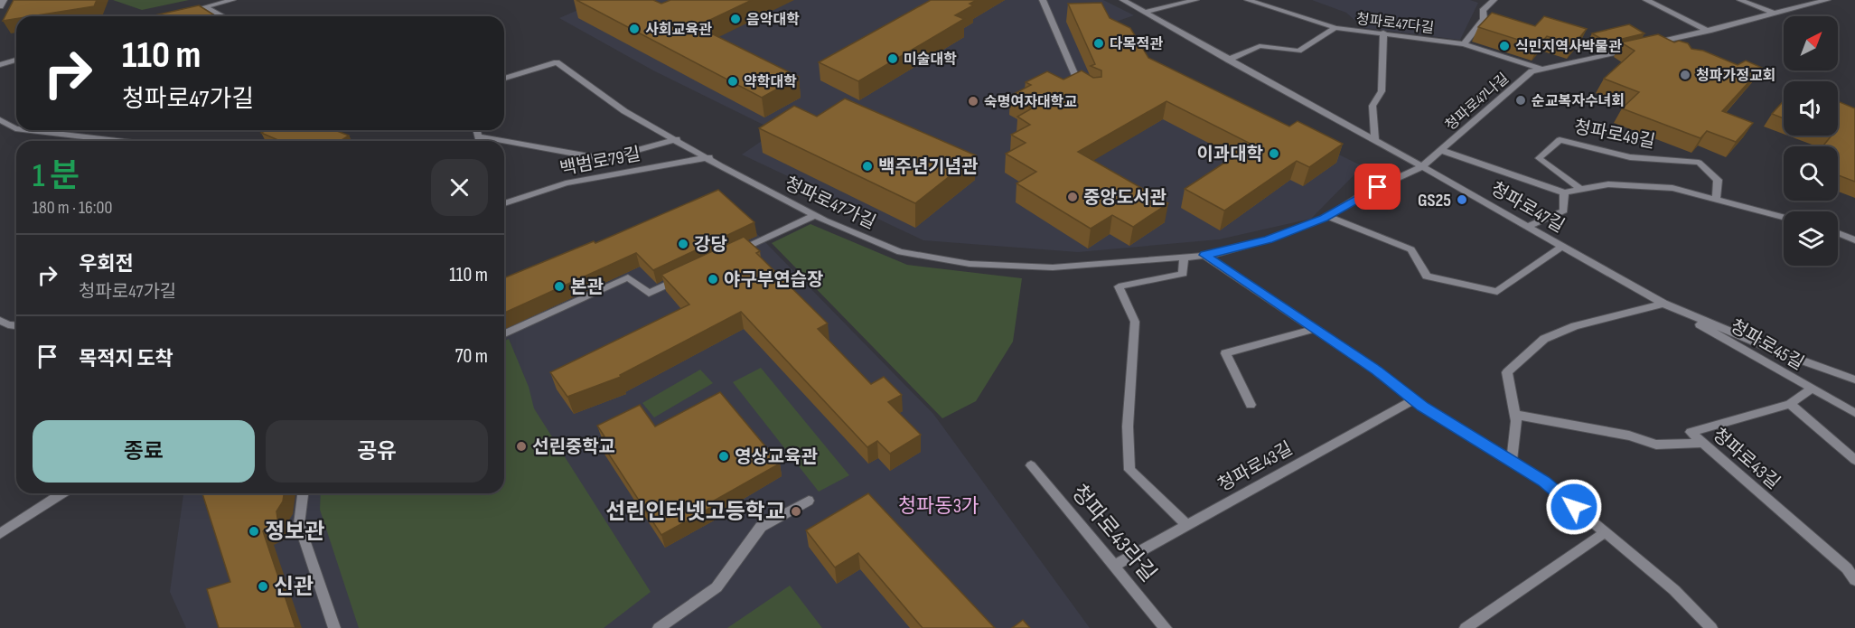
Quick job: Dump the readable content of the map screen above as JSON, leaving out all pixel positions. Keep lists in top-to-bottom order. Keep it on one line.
{"streets":{"street":["청파로47다길","청파로47나길","청파로49길","백범로79길","청파로47가길","청파로47길","청파로45길","청파로43길","청파로43라길"]},"crossings":[["청파로47다길","청파로47나길"],["청파로47나길","청파로47가길"],["청파로47나길","청파로47길"],["백범로79길","청파로47가길"],["청파로47가길","청파로47길"],["청파로47길","청파로45길"],["청파로43길","청파로43라길"]],"districts":["청파동3가"],"places":["음악대학","사회교육관","다목적관","식민지역사박물관","미술대학","청파가정교회","약학대학","순교복자수녀회","숙명여자대학교","이과대학","백주년기념관","중앙도서관","GS25","강당","야구부연습장","본관","선린중학교","영상교육관","선린인터넷고등학교","정보관","신관"],"north":"top right","page":{"turn":["110 m","청파로47가길"],"heading":["1 분","180 m · 16:00"],"list":[{"name":"우회전","note":"청파로47가길","value":"110 m"},{"name":"목적지 도착","value":"70 m"}],"buttons":["종료","공유"]}}
